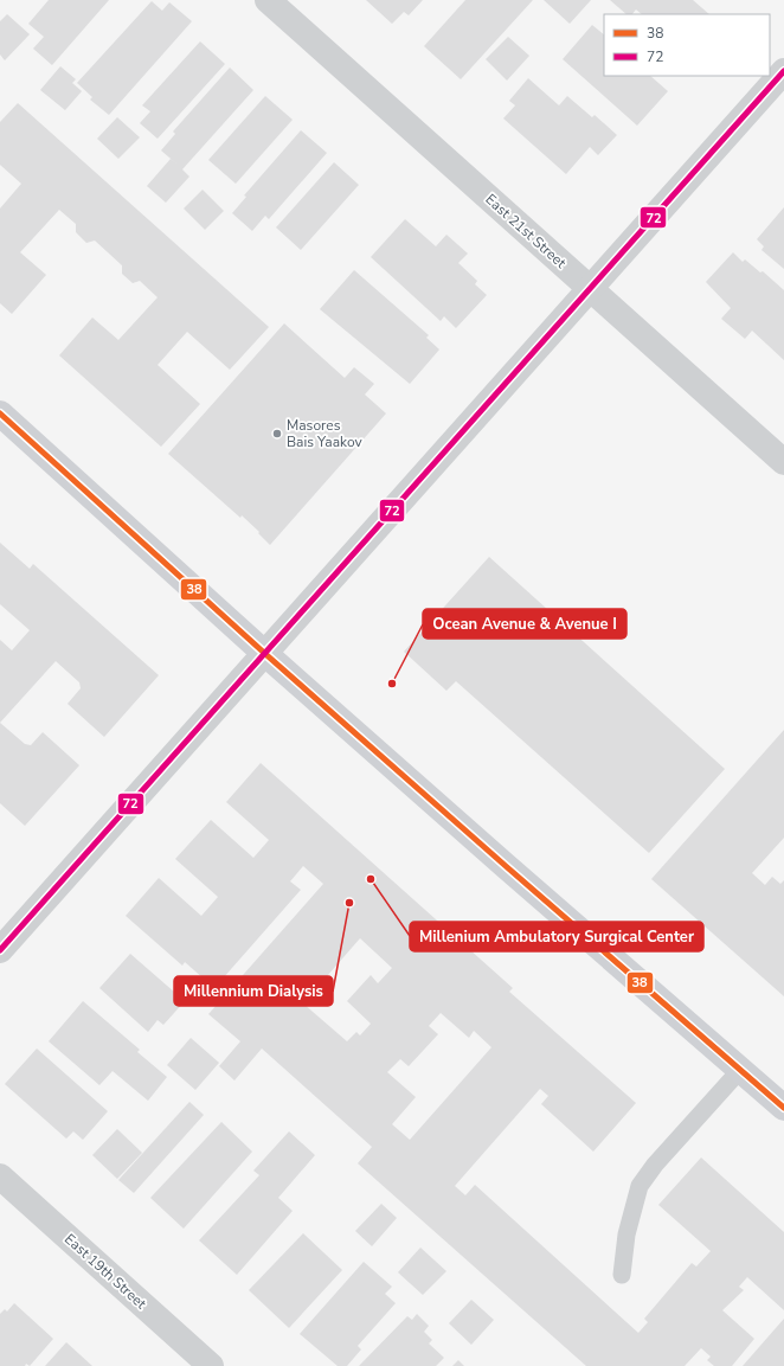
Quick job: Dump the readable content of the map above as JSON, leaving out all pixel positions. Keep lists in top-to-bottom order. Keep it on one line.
{"streets":{"street":["East 21st Street","East 19th Street"]},"places":["Masores Bais Yaakov","Ocean Avenue & Avenue I","Millenium Ambulatory Surgical Center","Millennium Dialysis"],"lines":["transit line 72","transit line 38"],"legend":["38","72"]}
